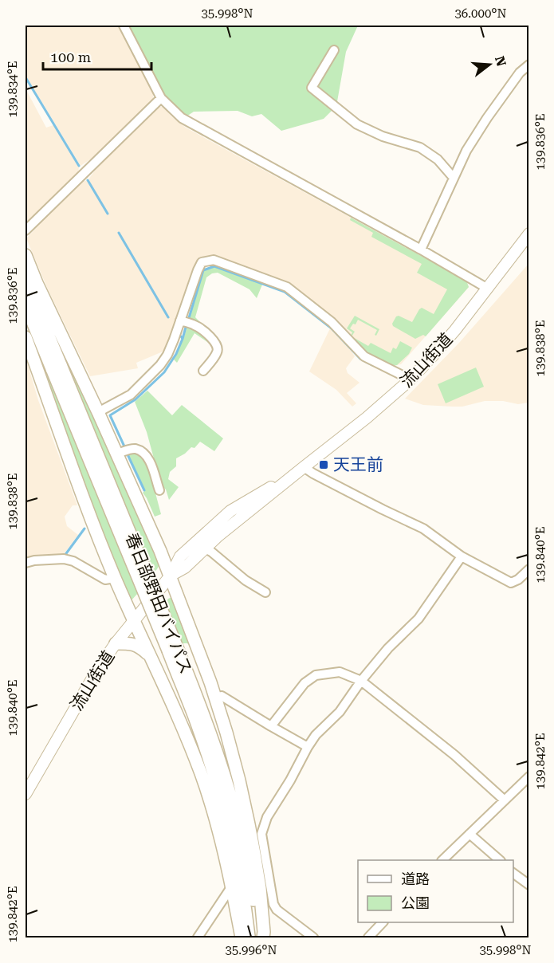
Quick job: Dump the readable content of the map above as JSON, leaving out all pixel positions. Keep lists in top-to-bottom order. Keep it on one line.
{"streets":{"highway":["春日部野田バイパス"],"main road":["流山街道"]},"places":{"transit":["天王前"]},"legend":["道路","公園"],"scale_bar":"100 m","north":"right","coordinates":["35.998°N","36.000°N","139.834°E","139.836°E","139.838°E","139.840°E","139.842°E","35.996°N"]}
